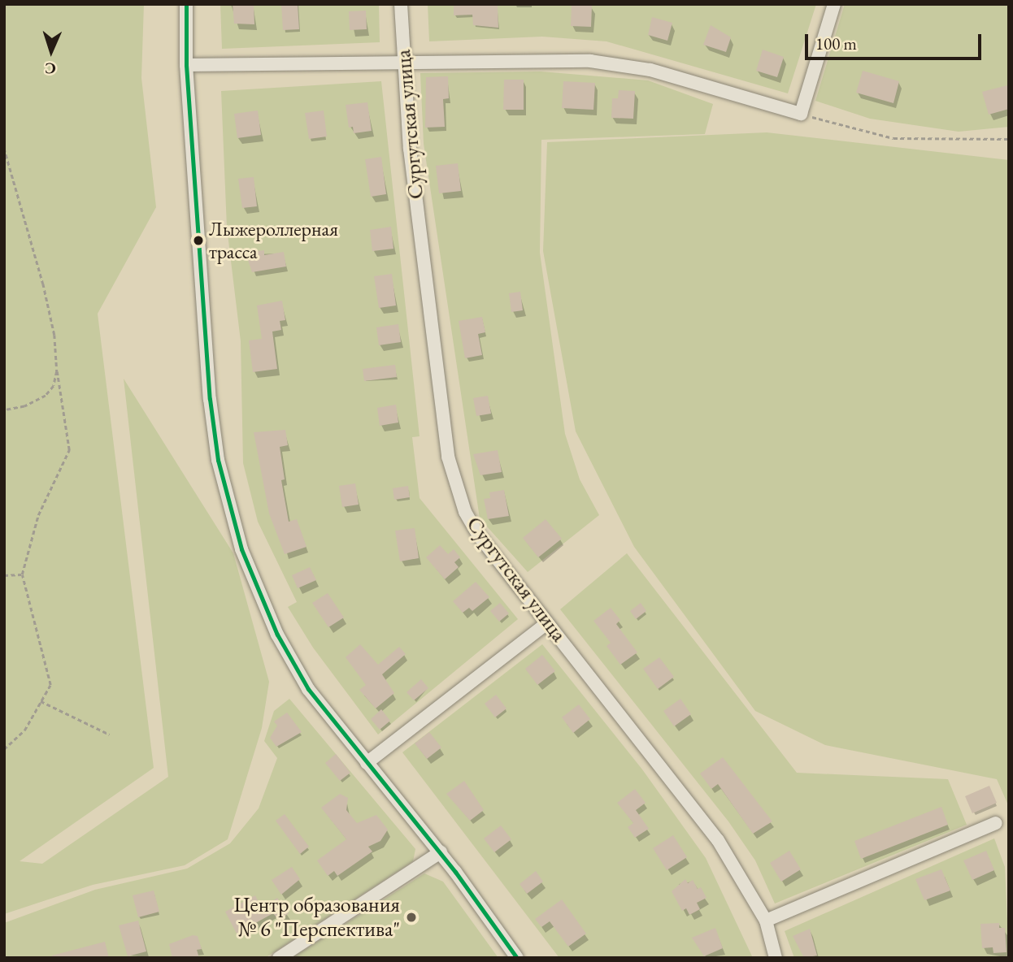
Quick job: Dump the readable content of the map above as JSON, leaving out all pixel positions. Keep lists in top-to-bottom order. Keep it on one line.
{"streets":{"street":["Сургутская улица"]},"places":["Лыжероллерная трасса","Центр образования № 6 \"Перспектива\""],"scale_bar":"100 m","north":"bottom"}
